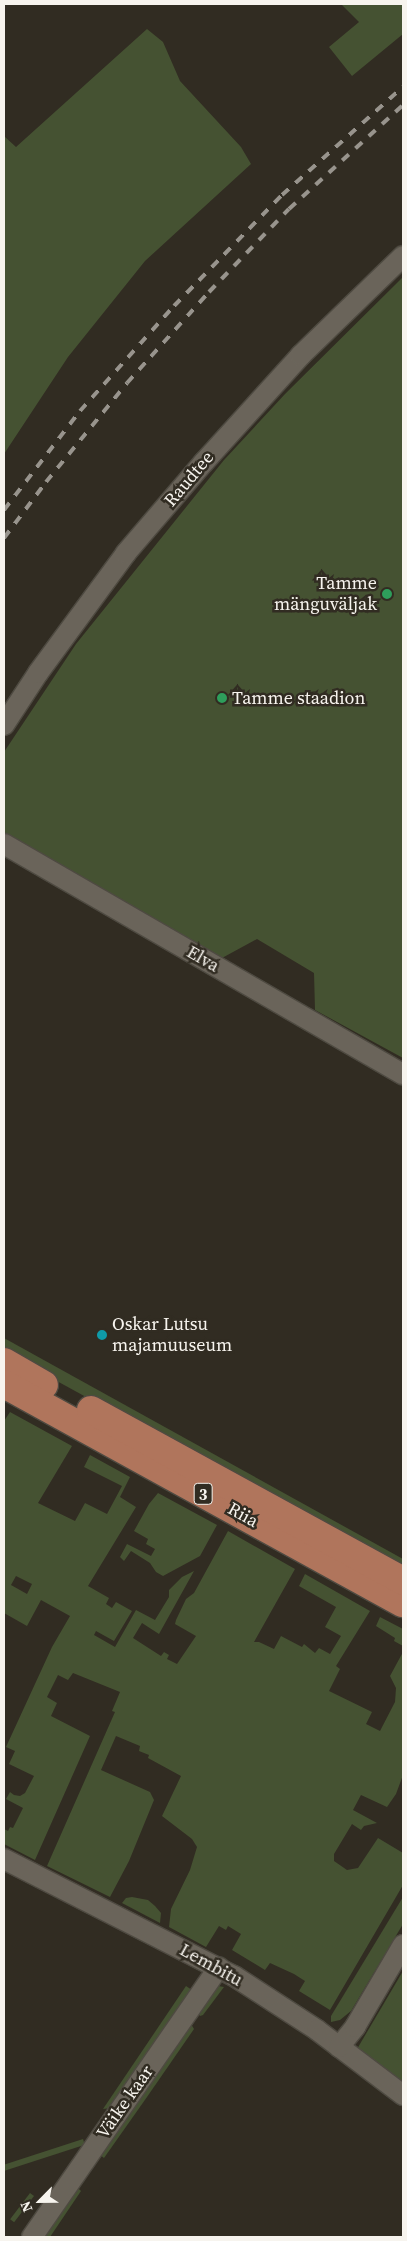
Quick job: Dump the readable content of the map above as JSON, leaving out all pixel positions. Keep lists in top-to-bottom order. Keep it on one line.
{"streets":{"highway":["3","Riia"],"street":["Raudtee","Elva","Lembitu","Väike kaar"]},"crossings":[["Lembitu","Väike kaar"]],"places":["Tamme mänguväljak","Tamme staadion","Oskar Lutsu majamuuseum"],"north":"bottom left"}
